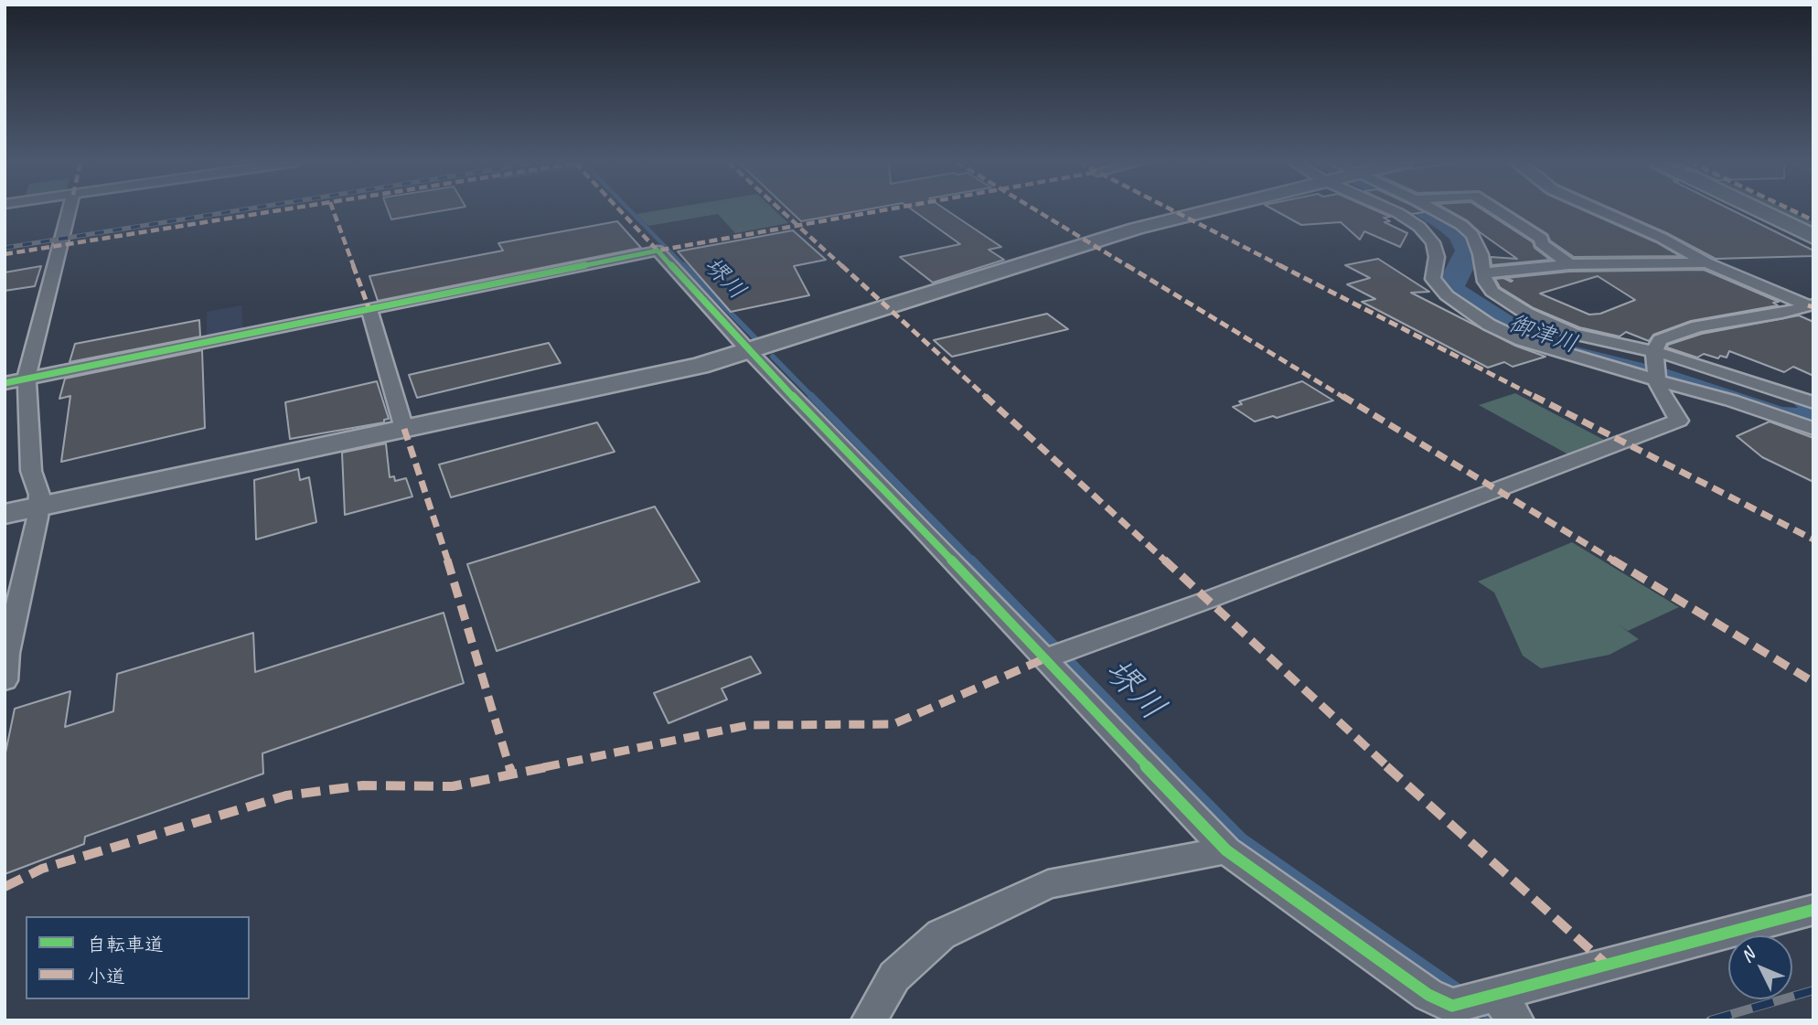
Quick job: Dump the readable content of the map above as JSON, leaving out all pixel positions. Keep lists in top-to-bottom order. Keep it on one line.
{"water":["堺川","御津川"],"legend":["自転車道","小道"],"north":"top left"}
